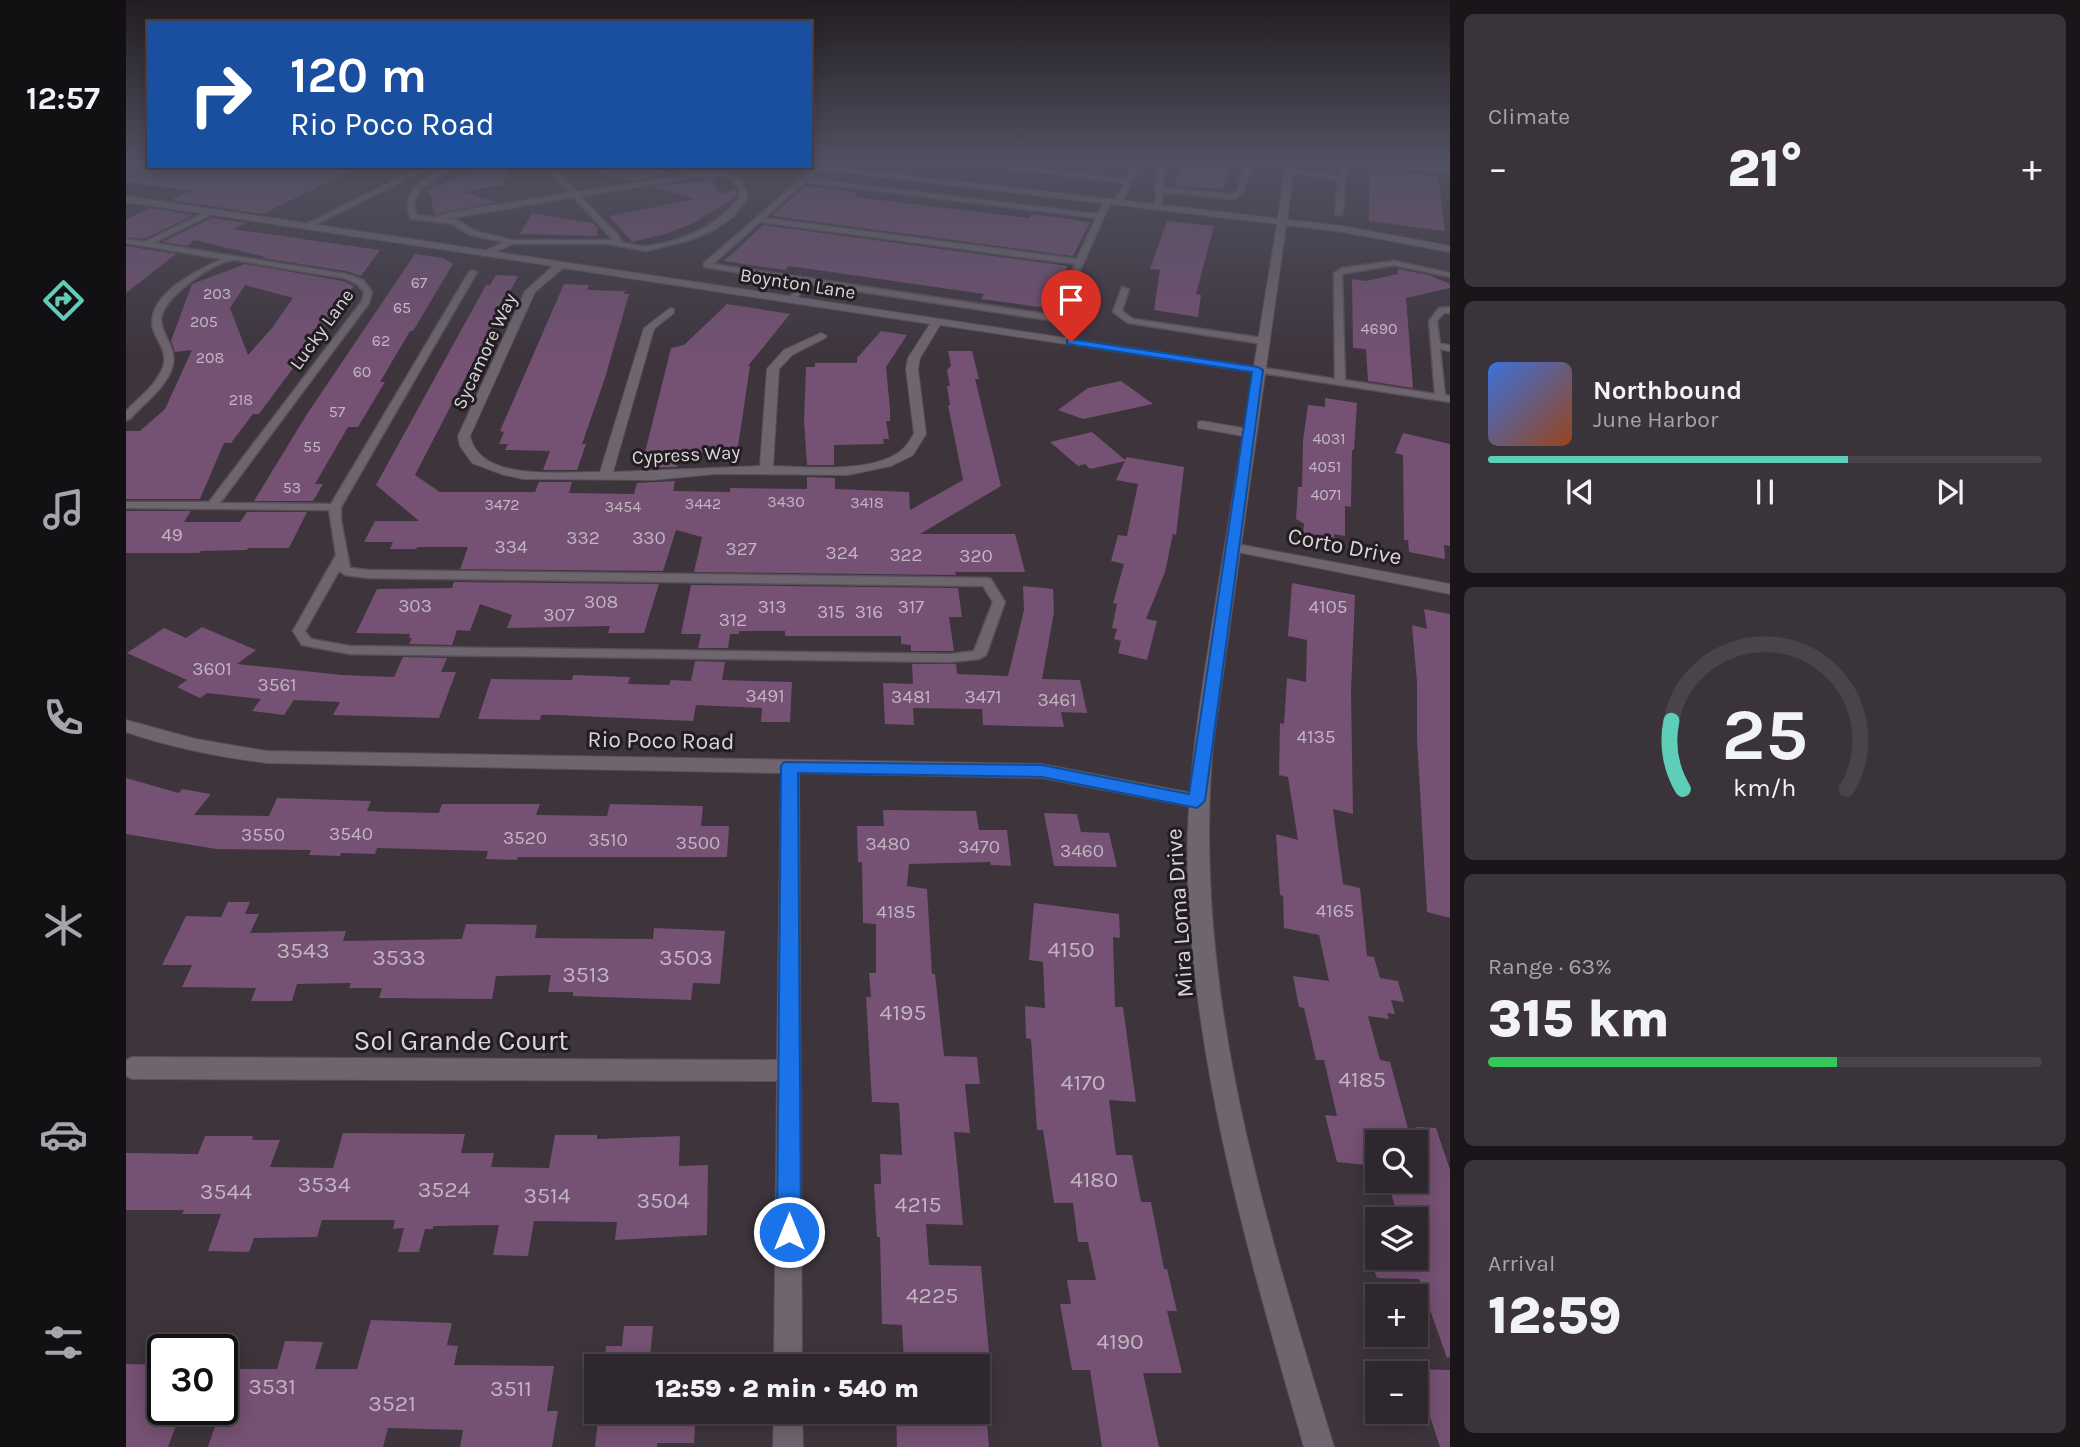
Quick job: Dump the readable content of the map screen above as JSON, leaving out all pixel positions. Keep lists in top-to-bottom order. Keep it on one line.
{"streets":{"street":["Boynton Lane","Sycamore Way","Cypress Way","Corto Drive","Rio Poco Road","Mira Loma Drive","Sol Grande Court"],"lane":["Lucky Lane"]},"crossings":[["Boynton Lane","Sycamore Way"],["Boynton Lane","Cypress Way"],["Boynton Lane","Mira Loma Drive"],["Sycamore Way","Cypress Way"],["Corto Drive","Mira Loma Drive"],["Rio Poco Road","Mira Loma Drive"]],"house_numbers":["67","203","65","205","4690","62","208","60","218","57","4031","55","4051","53","4071","3430","3418","3442","3472","3454","49","332","330","334","327","324","322","320","308","303","313","317","4105","315","316","307","312","3601","3561","3491","3481","3471","3461","4135","3540","3550","3520","3510","3500","3480","3470","3460","4165","4185","4150","3543","3533","3503","3513","4195","4185","4170","4180","3534","3524","3544","3514","3504","4215","4225","4190","3531","3511","3521"],"page":{"tabs":"12:57","tile":["Climate",["Range · 63%","315 km"],["Arrival","12:59"]],"turn":["120 m","Rio Poco Road"],"heat":["−","21°","+"],"song":["Northbound","June Harbor"],"map_buttons":["+","−"],"limit":"30","trip":"12:59 · 2 min · 540 m","gauge":["25","km/h"]}}
